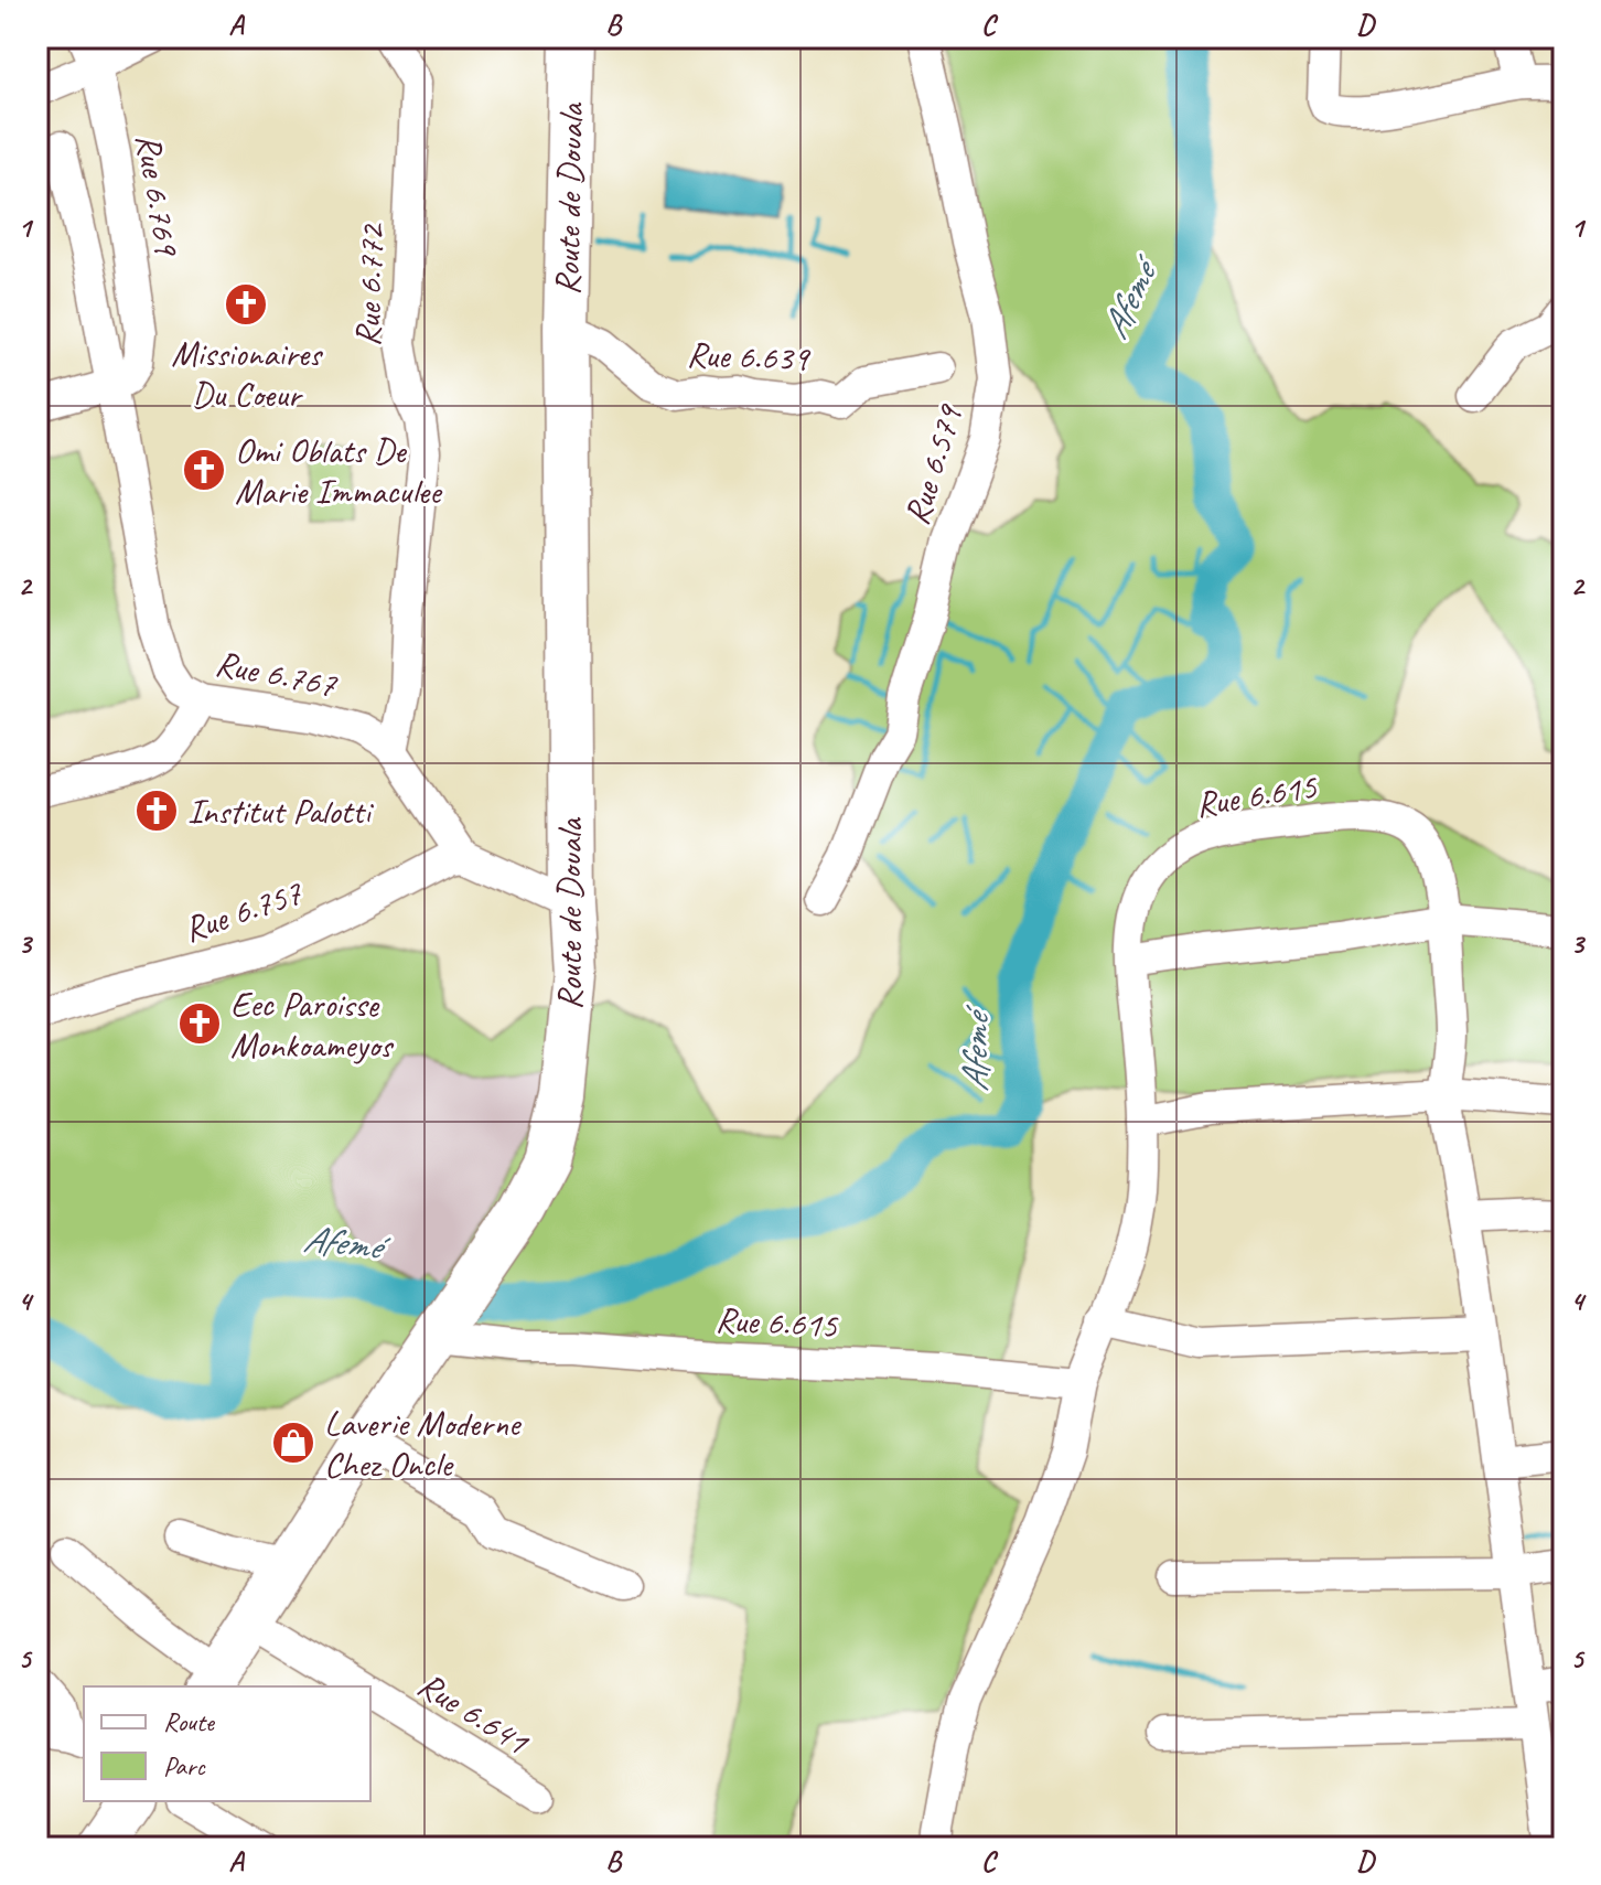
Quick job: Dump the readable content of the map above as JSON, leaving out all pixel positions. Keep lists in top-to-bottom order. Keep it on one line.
{"streets":{"highway":["Route de Douala"],"street":["Rue 6.769","Rue 6.772","Rue 6.639","Rue 6.579","Rue 6.767","Rue 6.615","Rue 6.757","Rue 6.641"]},"crossings":[["Rue 6.769","Rue 6.767"],["Route de Douala","Rue 6.639"],["Route de Douala","Rue 6.615"],["Route de Douala","Rue 6.641"],["Rue 6.772","Rue 6.767"],["Rue 6.767","Rue 6.757"]],"water":["Afemé"],"places":{"church":["Missionaires Du Coeur","Omi Oblats De Marie Immaculee","Institut Palotti","Eec Paroisse Monkoameyos"],"shop":["Laverie Moderne Chez Oncle"]},"legend":["Route","Parc"],"grid":{"columns":["A","B","C","D"],"rows":["1","2","3","4","5"]}}
